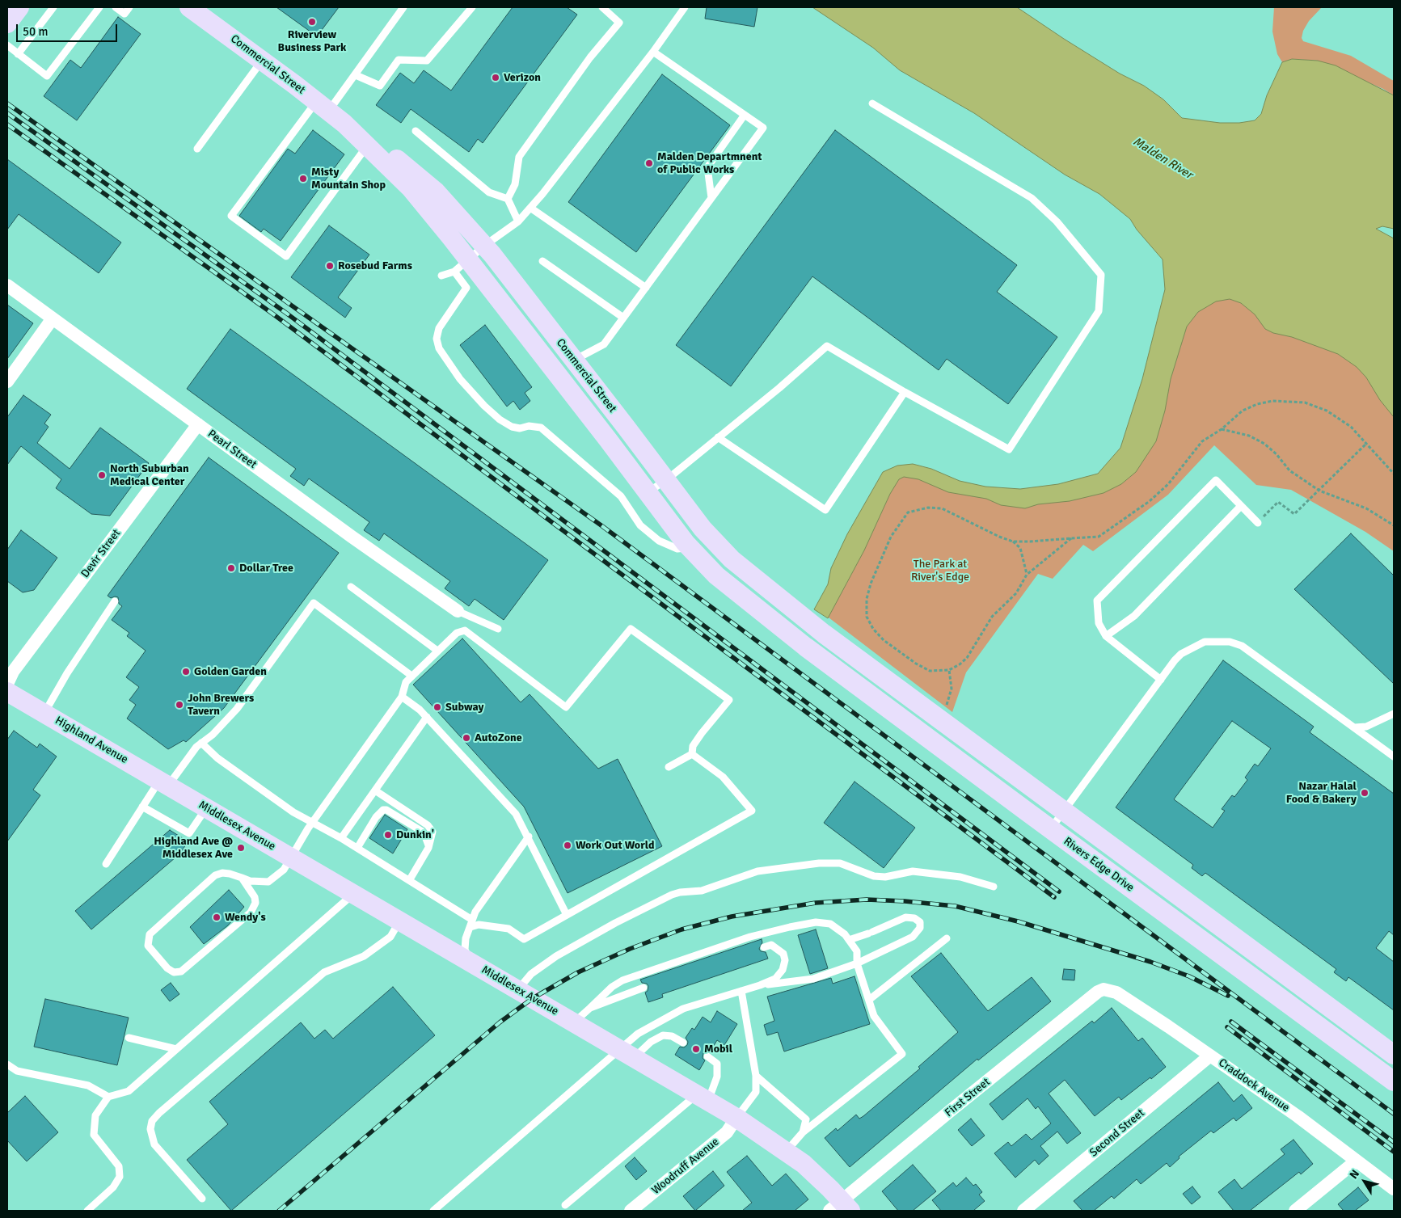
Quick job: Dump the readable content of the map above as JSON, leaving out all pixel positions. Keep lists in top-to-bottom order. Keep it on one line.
{"streets":{"main road":["Commercial Street","Highland Avenue","Middlesex Avenue","Rivers Edge Drive"],"street":["Pearl Street","Devir Street","Craddock Avenue","First Street","Second Street","Woodruff Avenue"]},"crossings":[["Commercial Street","Rivers Edge Drive"],["Pearl Street","Devir Street"],["Highland Avenue","Middlesex Avenue"],["Middlesex Avenue","First Street"],["Middlesex Avenue","Woodruff Avenue"],["Craddock Avenue","First Street"],["Craddock Avenue","Second Street"]],"water":["Malden River"],"parks":["The Park at River's Edge"],"places":["Riverview Business Park","Verizon","Malden Departmnent of Public Works","Misty Mountain Shop","Rosebud Farms","North Suburban Medical Center","Dollar Tree","Golden Garden","John Brewers Tavern","Subway","AutoZone","Nazar Halal Food & Bakery","Dunkin'","Work Out World","Highland Ave @ Middlesex Ave","Wendy's","Mobil"],"scale_bar":"50 m","north":"top left"}
